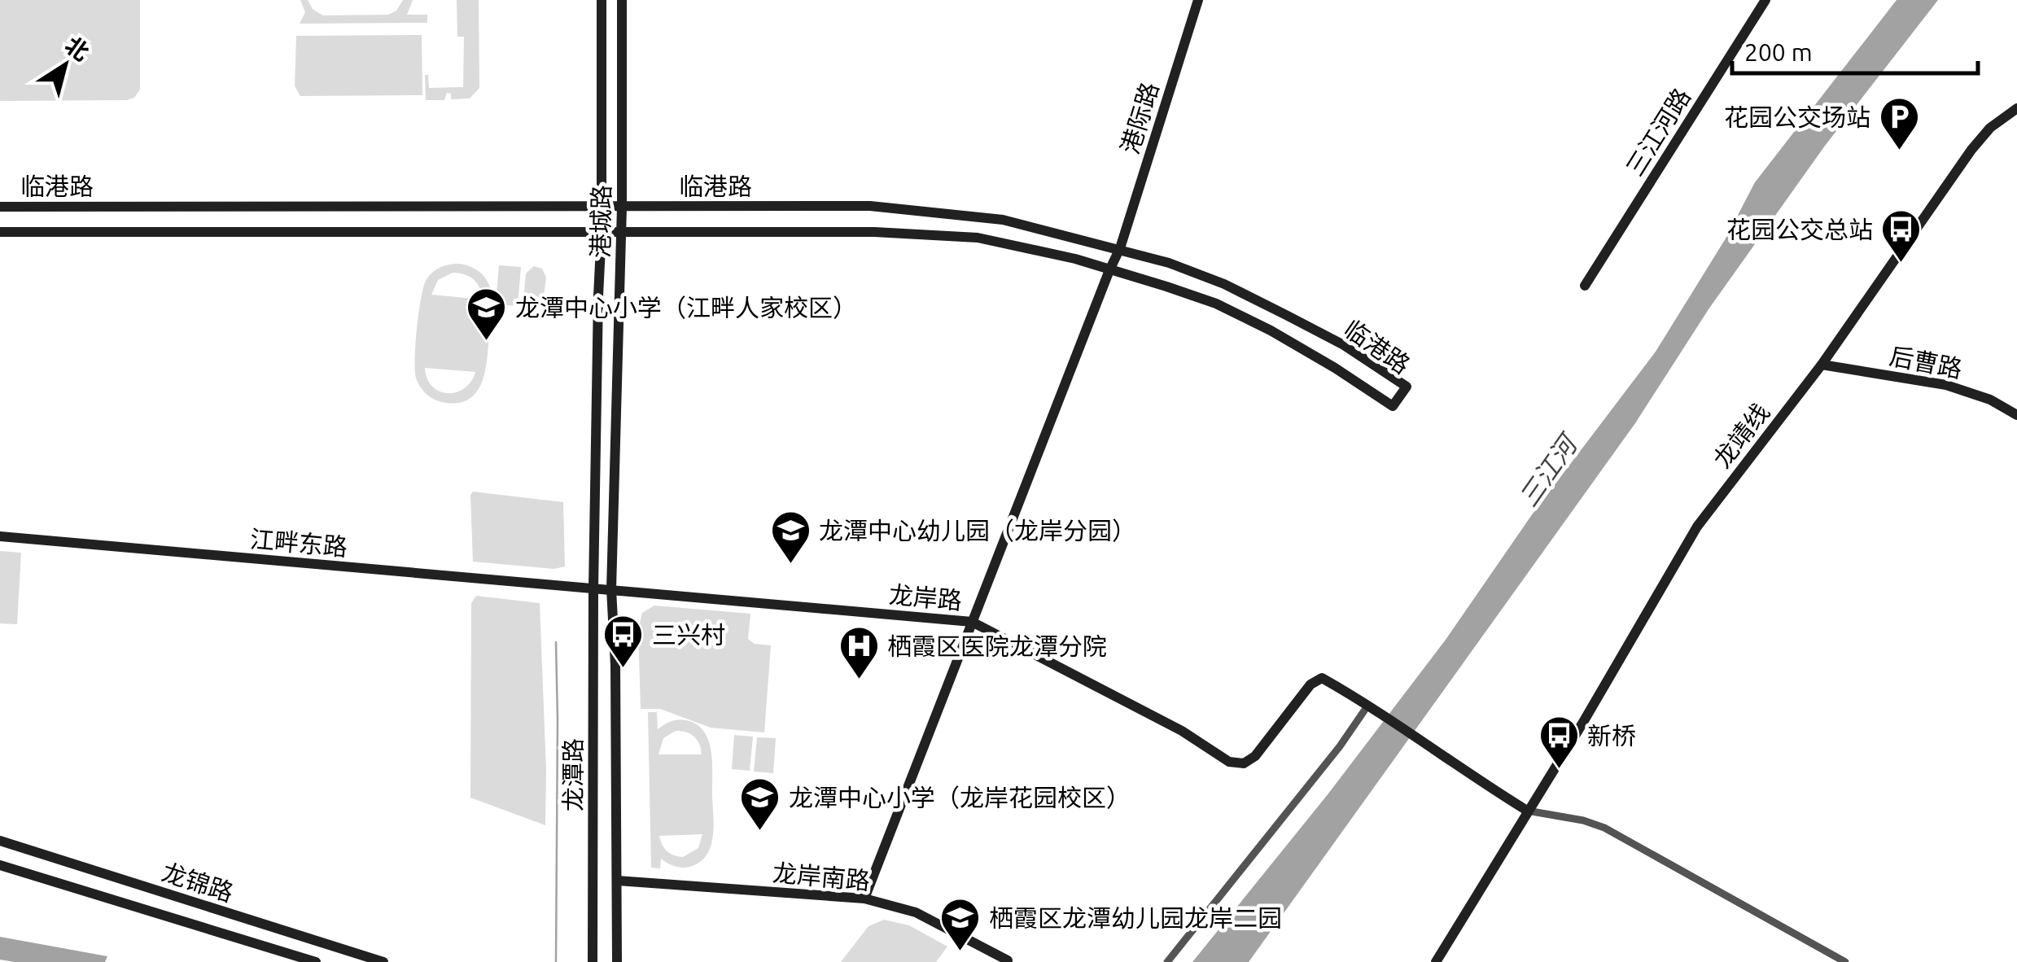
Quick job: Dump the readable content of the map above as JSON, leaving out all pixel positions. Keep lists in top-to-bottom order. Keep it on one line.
{"streets":{"street":["港际路","三江河路","临港路","港城路","后曹路","龙靖线","江畔东路","龙岸路","龙潭路","龙岸南路","龙锦路"]},"crossings":[["港际路","临港路"],["港际路","龙岸路"],["港际路","龙岸南路"],["临港路","港城路"],["港城路","江畔东路"],["港城路","龙岸路"],["港城路","龙潭路"],["后曹路","龙靖线"],["江畔东路","龙岸路"],["江畔东路","龙潭路"],["龙岸路","龙潭路"],["龙潭路","龙岸南路"]],"water":["三江河"],"places":{"parking":["花园公交场站"],"bus stop":["花园公交总站","三兴村","新桥"],"school or university":["龙潭中心小学（江畔人家校区）","龙潭中心幼儿园（龙岸分园）","龙潭中心小学（龙岸花园校区）","栖霞区龙潭幼儿园龙岸二园"],"hospital":["栖霞区医院龙潭分院"]},"scale_bar":"200 m","north":"top right"}
